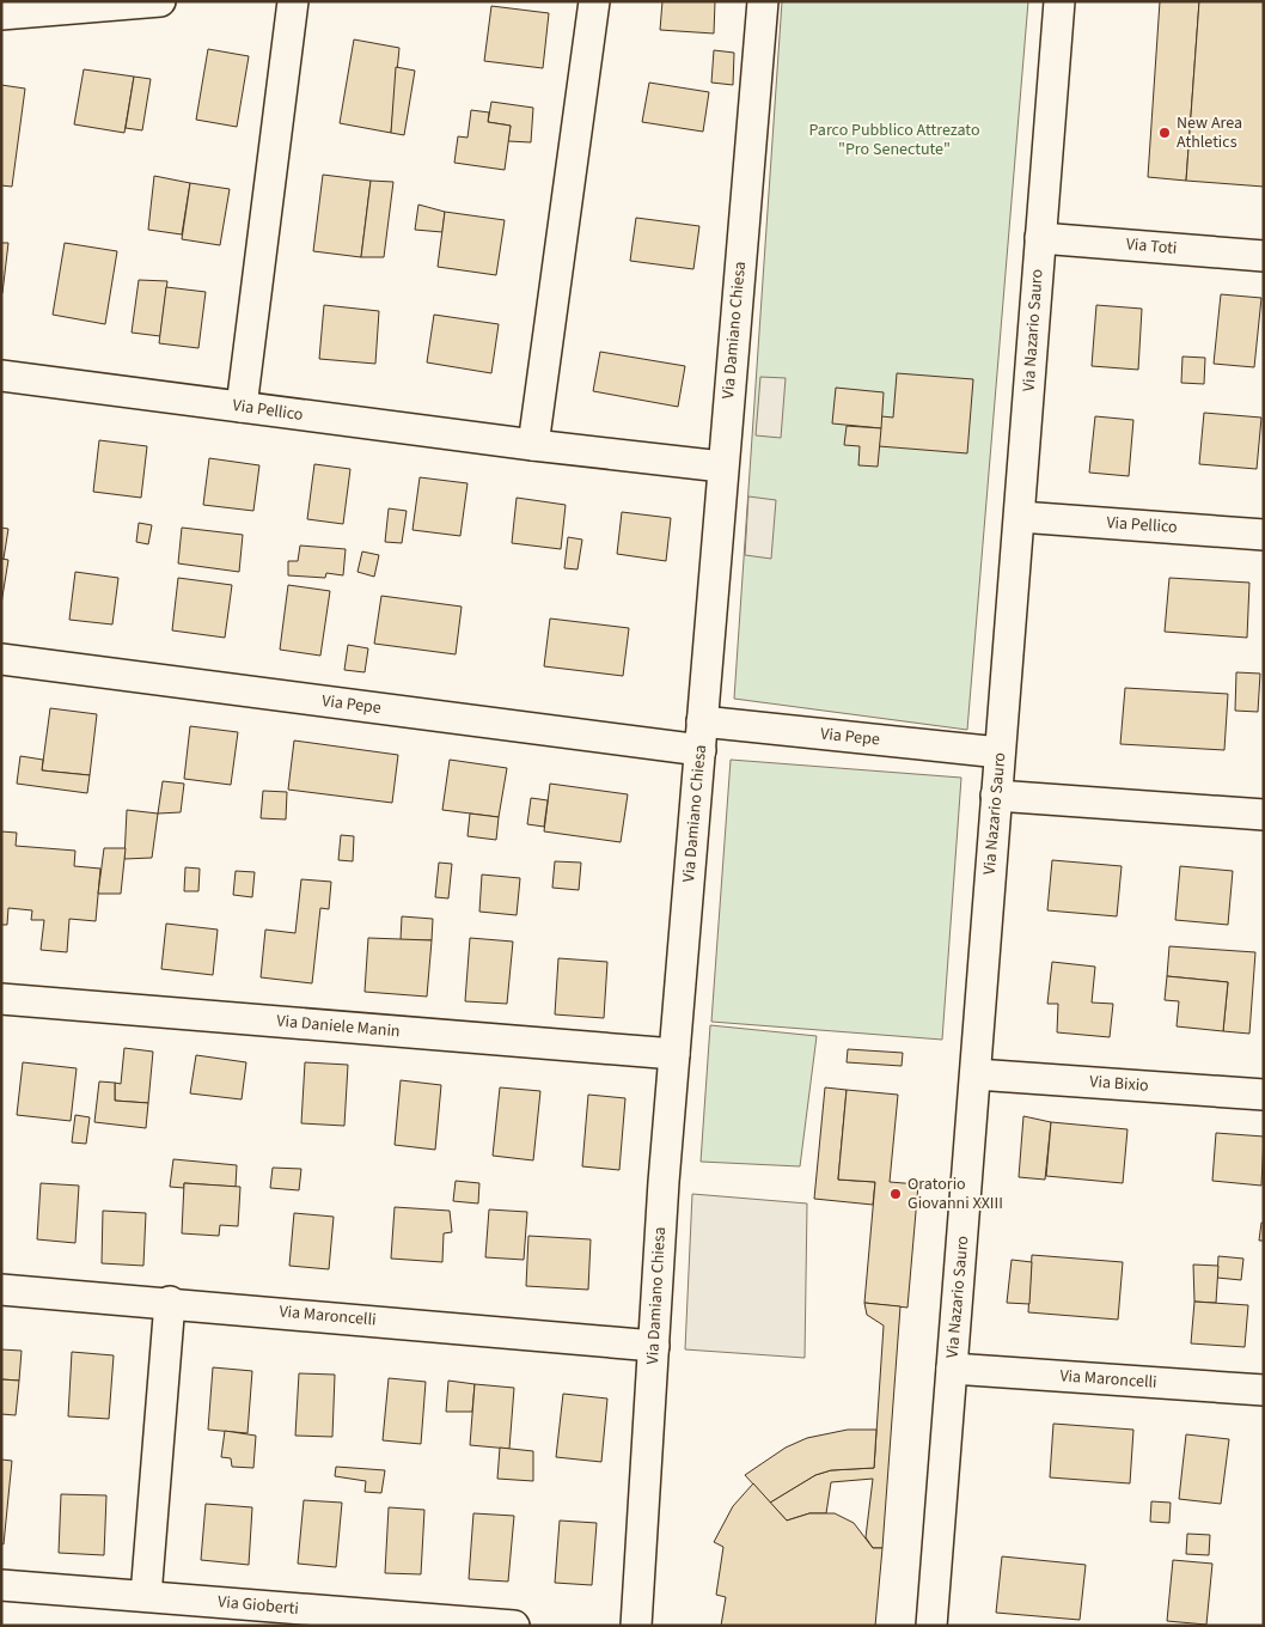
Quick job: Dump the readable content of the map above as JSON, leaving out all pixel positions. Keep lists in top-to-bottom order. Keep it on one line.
{"streets":{"street":["Via Toti","Via Damiano Chiesa","Via Nazario Sauro","Via Pellico","Via Pepe","Via Daniele Manin","Via Bixio","Via Maroncelli","Via Gioberti"]},"crossings":[["Via Toti","Via Nazario Sauro"],["Via Damiano Chiesa","Via Pellico"],["Via Damiano Chiesa","Via Pepe"],["Via Damiano Chiesa","Via Daniele Manin"],["Via Damiano Chiesa","Via Maroncelli"],["Via Nazario Sauro","Via Pellico"],["Via Nazario Sauro","Via Pepe"],["Via Nazario Sauro","Via Bixio"],["Via Nazario Sauro","Via Maroncelli"]],"parks":["Parco Pubblico Attrezato \"Pro Senectute\""],"places":["New Area Athletics","Oratorio Giovanni XXIII"]}
